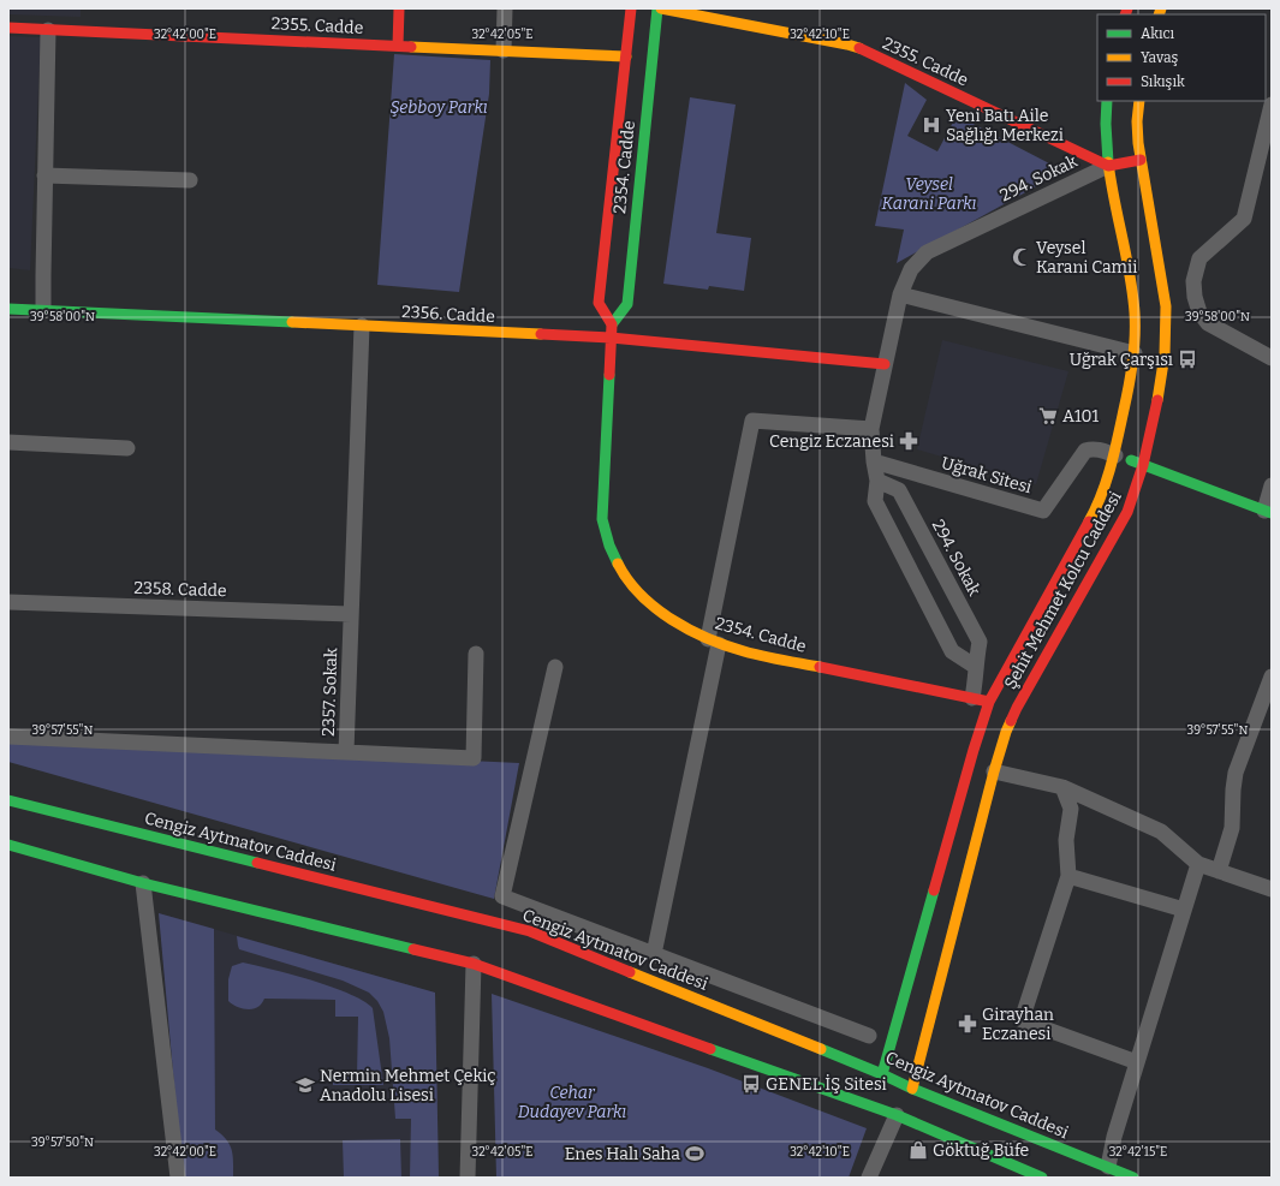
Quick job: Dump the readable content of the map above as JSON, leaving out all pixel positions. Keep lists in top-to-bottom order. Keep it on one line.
{"streets":{"street":["2355. Cadde","2354. Cadde","294. Sokak","2356. Cadde","Uğrak Sitesi","2358. Cadde","Şehit Mehmet Kolcu Caddesi","2357. Sokak","Cengiz Aytmatov Caddesi"]},"crossings":[["2355. Cadde","2354. Cadde"],["2355. Cadde","294. Sokak"],["2355. Cadde","Şehit Mehmet Kolcu Caddesi"],["2354. Cadde","294. Sokak"],["2354. Cadde","2356. Cadde"],["2354. Cadde","Şehit Mehmet Kolcu Caddesi"],["294. Sokak","2356. Cadde"],["294. Sokak","Uğrak Sitesi"],["294. Sokak","Şehit Mehmet Kolcu Caddesi"],["2356. Cadde","2357. Sokak"],["Uğrak Sitesi","Şehit Mehmet Kolcu Caddesi"],["2358. Cadde","2357. Sokak"],["Şehit Mehmet Kolcu Caddesi","Cengiz Aytmatov Caddesi"]],"parks":["Şebboy Parkı","Veysel Karani Parkı","Cehar Dudayev Parkı"],"places":{"hospital":["Yeni Batı Aile Sağlığı Merkezi"],"mosque":["Veysel Karani Camii"],"bus stop":["Uğrak Çarşısı","GENEL İŞ Sitesi"],"supermarket":["A101"],"pharmacy":["Cengiz Eczanesi","Girayhan Eczanesi"],"school or university":["Nermin Mehmet Çekiç Anadolu Lisesi"],"shop":["Göktuğ Büfe"],"sports":["Enes Halı Saha"]},"legend":["Akıcı","Yavaş","Sıkışık"],"coordinates":["32°42'00\"E","32°42'05\"E","32°42'10\"E","39°58'00\"N","39°57'55\"N","39°57'50\"N","32°42'15\"E"]}
